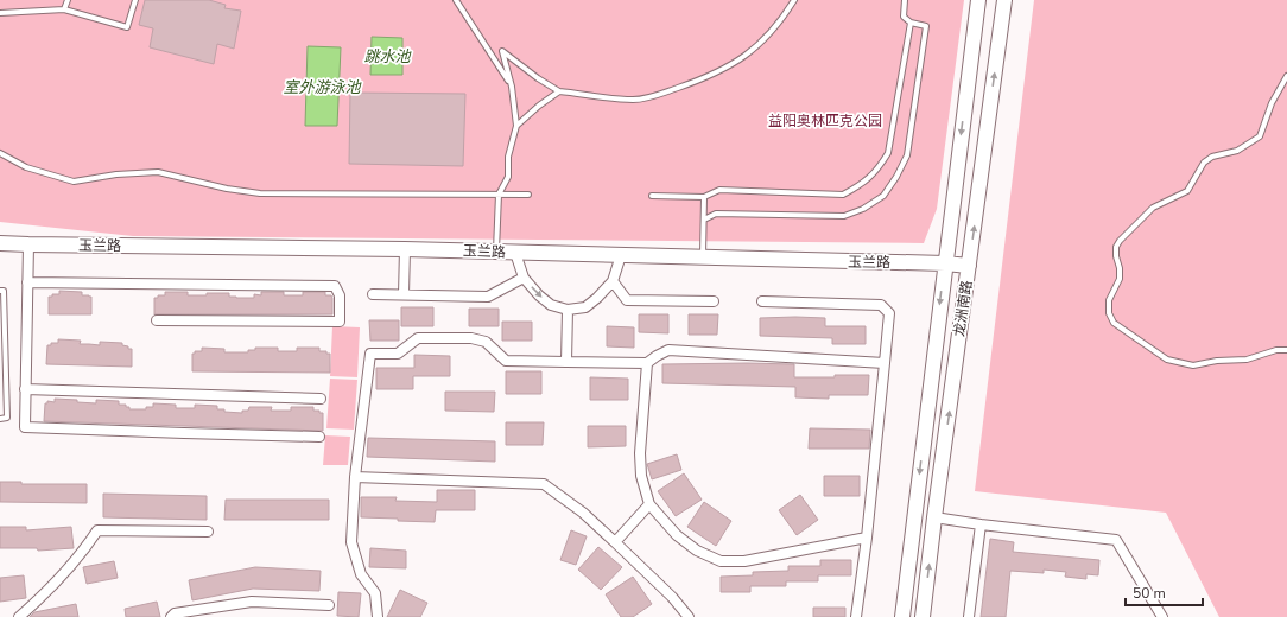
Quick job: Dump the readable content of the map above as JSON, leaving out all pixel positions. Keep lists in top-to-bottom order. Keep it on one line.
{"streets":{"main road":["玉兰路","龙洲南路"]},"crossings":[["玉兰路","龙洲南路"]],"water":["跳水池","室外游泳池"],"parks":["益阳奥林匹克公园"],"scale_bar":"50 m"}
